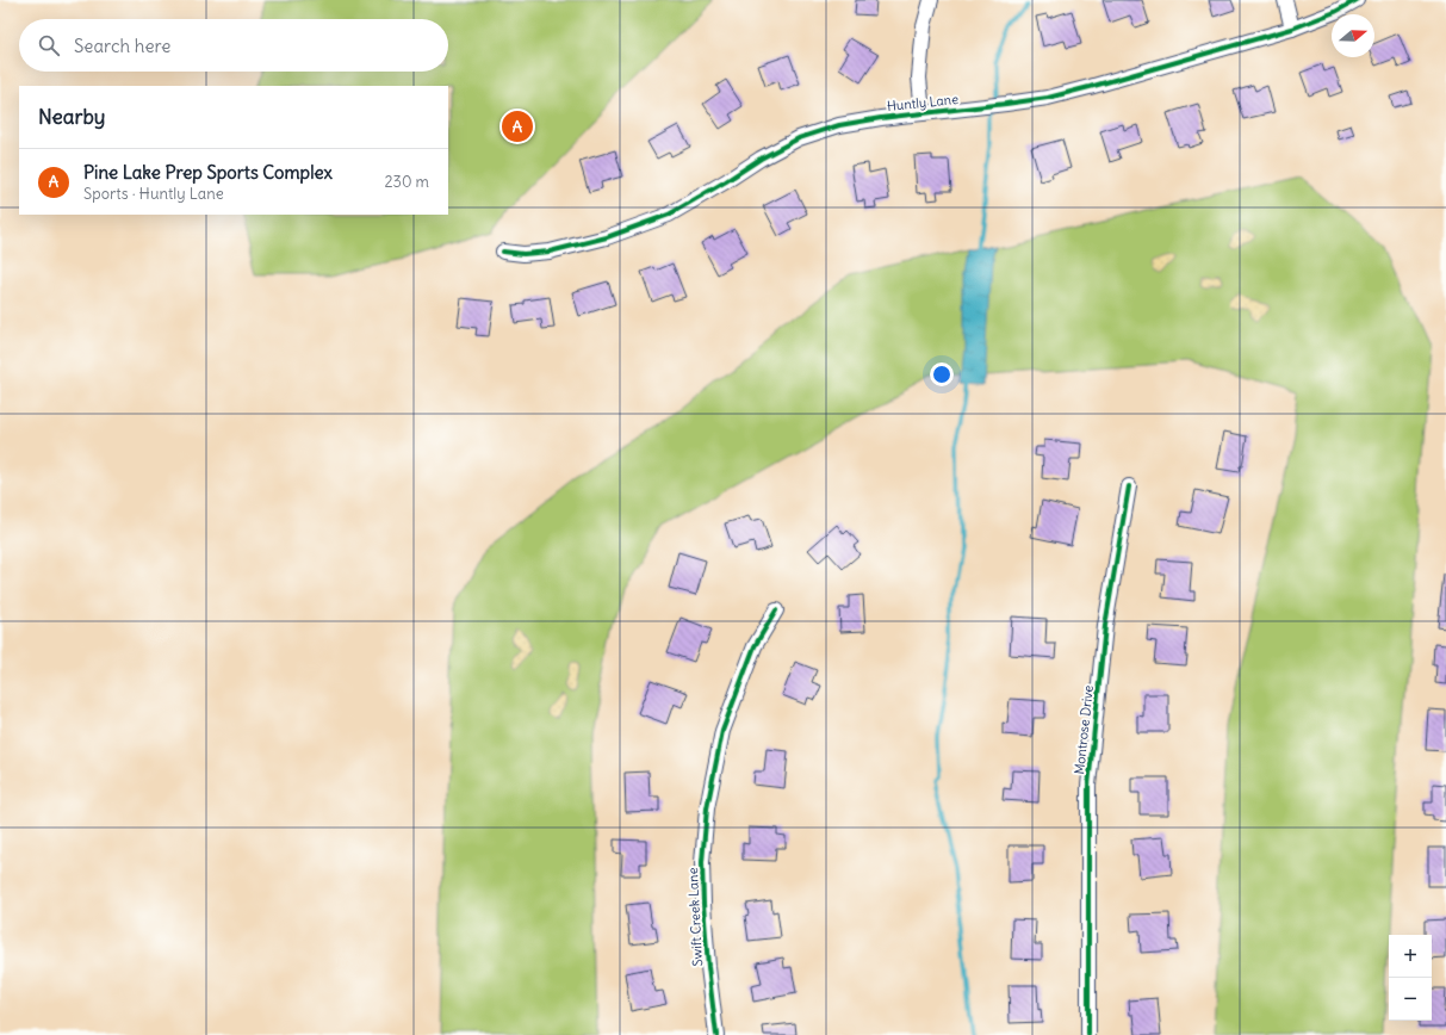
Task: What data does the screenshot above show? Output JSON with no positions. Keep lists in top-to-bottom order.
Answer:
{
  "streets": {
    "street": ["Huntly Lane", "Montrose Drive", "Swift Creek Lane"]
  },
  "north": "right",
  "page": {
    "search": "Search here",
    "heading": "Nearby",
    "pins": "A",
    "list": [
      {
        "mark": "A",
        "name": "Pine Lake Prep Sports Complex",
        "note": "Sports · Huntly Lane",
        "value": "230 m"
      }
    ],
    "map_buttons": ["+", "−"]
  }
}
